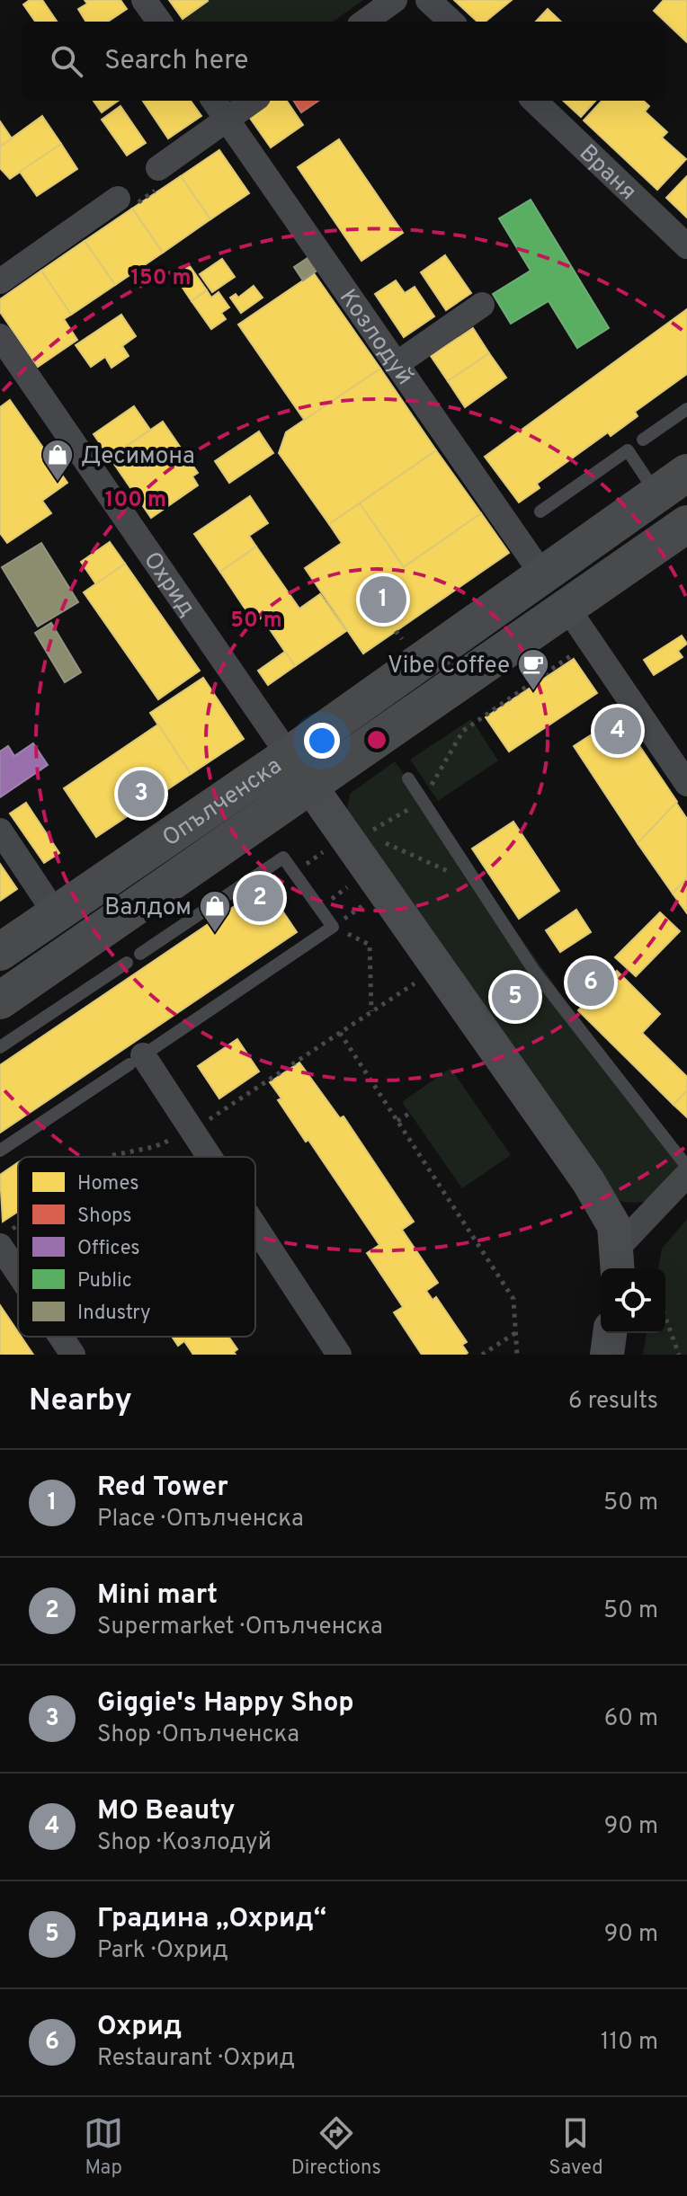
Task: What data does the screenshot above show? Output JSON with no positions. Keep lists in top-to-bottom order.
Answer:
{
  "streets": {
    "main road": ["Опълченска"],
    "street": ["Враня", "Козлодуй", "Охрид"]
  },
  "crossings": [
    ["Козлодуй", "Опълченска"],
    ["Охрид", "Опълченска"]
  ],
  "places": {
    "shop": ["Десимона", "Валдом"],
    "cafe": ["Vibe Coffee"]
  },
  "legend": [
    "Homes",
    "Shops",
    "Offices",
    "Public",
    "Industry"
  ],
  "page": {
    "search": "Search here",
    "pins": [
      "1",
      "4",
      "3",
      "2",
      "6",
      "5"
    ],
    "heading": ["Nearby", "6 results"],
    "list": [
      {
        "mark": "1",
        "name": "Red Tower",
        "note": "Place · Опълченска",
        "value": "50 m"
      },
      {
        "mark": "2",
        "name": "Mini mart",
        "note": "Supermarket · Опълченска",
        "value": "50 m"
      },
      {
        "mark": "3",
        "name": "Giggie's Happy Shop",
        "note": "Shop · Опълченска",
        "value": "60 m"
      },
      {
        "mark": "4",
        "name": "MO Beauty",
        "note": "Shop · Козлодуй",
        "value": "90 m"
      },
      {
        "mark": "5",
        "name": "Градина „Охрид“",
        "note": "Park · Охрид",
        "value": "90 m"
      },
      {
        "mark": "6",
        "name": "Охрид",
        "note": "Restaurant · Охрид",
        "value": "110 m"
      }
    ],
    "nav": ["Map", "Directions", "Saved"]
  },
  "rings": ["150 m", "100 m", "50 m"]
}
